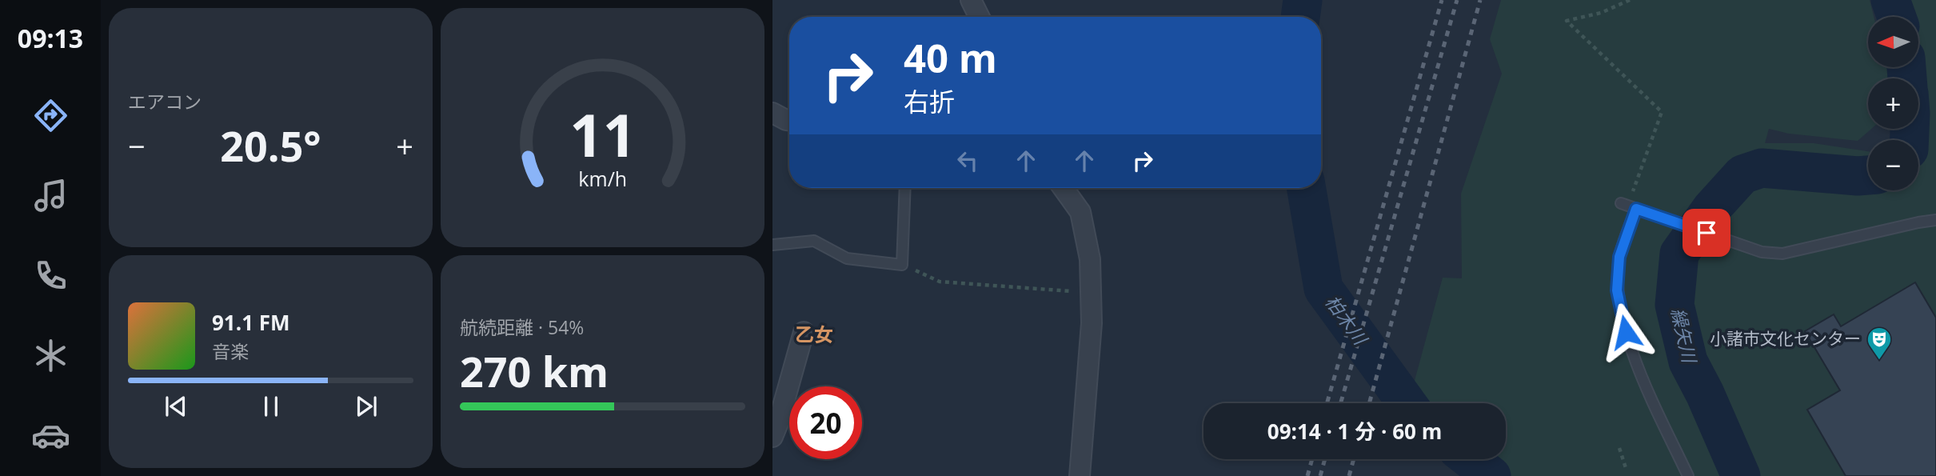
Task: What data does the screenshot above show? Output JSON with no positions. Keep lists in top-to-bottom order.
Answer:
{
  "districts": ["乙女"],
  "water": ["柏木川", "繰矢川"],
  "places": {
    "theatre": ["小諸市文化センター"]
  },
  "north": "left",
  "page": {
    "tabs": "09:13",
    "tile": [
      "エアコン",
      ["航続距離 · 54%", "270 km"]
    ],
    "map_buttons": ["+", "−"],
    "turn": ["40 m", "右折"],
    "heat": ["−", "20.5°", "+"],
    "song": ["91.1 FM", "音楽"],
    "limit": "20",
    "trip": "09:14 · 1 分 · 60 m",
    "gauge": ["11", "km/h"]
  }
}
